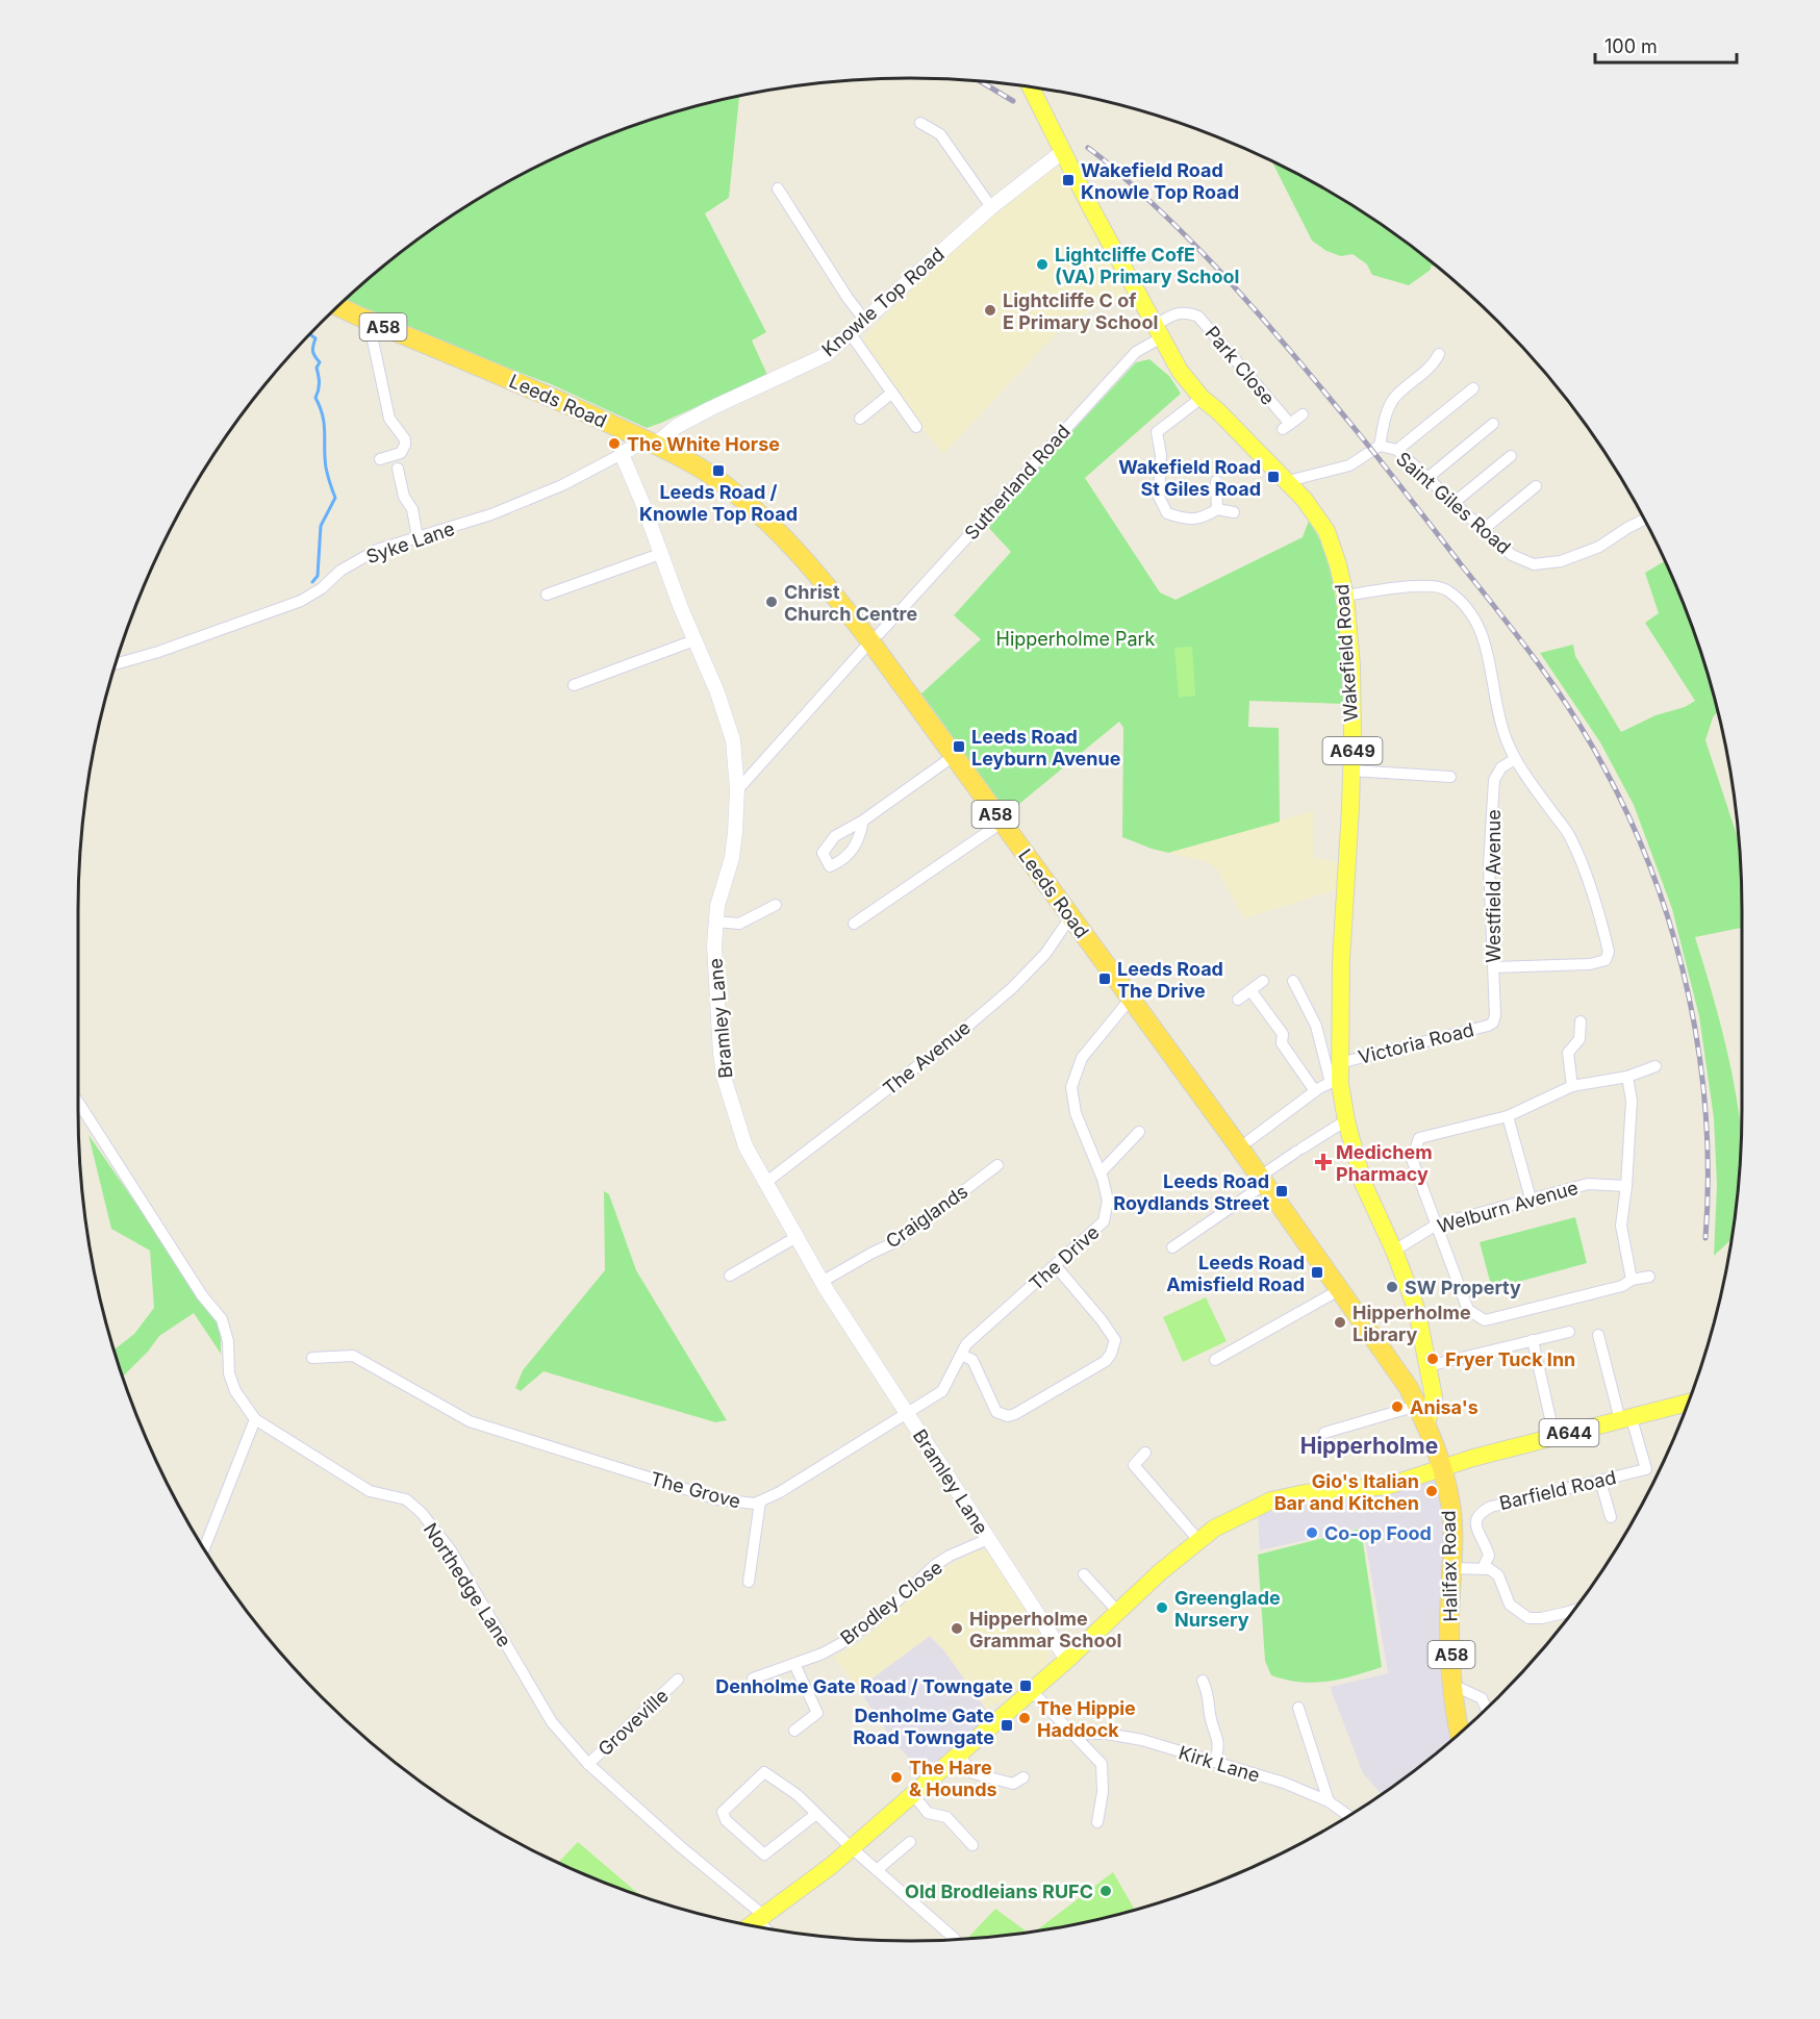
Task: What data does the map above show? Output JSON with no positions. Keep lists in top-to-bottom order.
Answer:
{
  "streets": {
    "highway": ["A58", "Leeds Road", "Halifax Road"],
    "main road": ["Wakefield Road", "A649", "A644"],
    "street": [
      "Knowle Top Road",
      "Park Close",
      "Sutherland Road",
      "Saint Giles Road",
      "Syke Lane",
      "Westfield Avenue",
      "Bramley Lane",
      "Victoria Road",
      "The Avenue",
      "Welburn Avenue",
      "Craiglands",
      "The Drive",
      "The Grove",
      "Barfield Road",
      "Northedge Lane",
      "Brodley Close",
      "Groveville",
      "Kirk Lane"
    ]
  },
  "crossings": [
    ["Knowle Top Road", "Leeds Road"],
    ["Knowle Top Road", "Syke Lane"],
    ["Knowle Top Road", "Wakefield Road"],
    ["A58", "Leeds Road"],
    ["Park Close", "Sutherland Road"],
    ["Park Close", "Wakefield Road"],
    ["Leeds Road", "Sutherland Road"],
    ["Leeds Road", "Syke Lane"],
    ["Leeds Road", "Wakefield Road"],
    ["Leeds Road", "The Avenue"],
    ["Leeds Road", "The Drive"],
    ["Leeds Road", "A644"],
    ["Leeds Road", "Halifax Road"],
    ["Sutherland Road", "Wakefield Road"],
    ["Sutherland Road", "Bramley Lane"],
    ["Saint Giles Road", "Wakefield Road"],
    ["Syke Lane", "Bramley Lane"],
    ["Wakefield Road", "Victoria Road"],
    ["Wakefield Road", "Welburn Avenue"],
    ["Westfield Avenue", "Victoria Road"],
    ["Bramley Lane", "The Avenue"],
    ["Bramley Lane", "Craiglands"],
    ["Bramley Lane", "The Drive"],
    ["Bramley Lane", "A644"],
    ["Bramley Lane", "The Grove"],
    ["Bramley Lane", "Brodley Close"],
    ["The Drive", "The Grove"],
    ["A644", "Barfield Road"],
    ["A644", "Halifax Road"],
    ["A644", "Northedge Lane"],
    ["Northedge Lane", "Groveville"]
  ],
  "districts": ["Hipperholme"],
  "parks": ["Hipperholme Park"],
  "places": {
    "transit": [
      "Wakefield Road Knowle Top Road",
      "Leeds Road / Knowle Top Road",
      "Wakefield Road St Giles Road",
      "Leeds Road Leyburn Avenue",
      "Leeds Road The Drive",
      "Leeds Road Roydlands Street",
      "Leeds Road Amisfield Road",
      "Denholme Gate Road / Towngate",
      "Denholme Gate Road Towngate"
    ],
    "other": [
      "Lightcliffe CofE (VA) Primary School",
      "Lightcliffe C of E Primary School",
      "The White Horse",
      "Christ Church Centre",
      "SW Property",
      "Hipperholme Library",
      "Fryer Tuck Inn",
      "Anisa's",
      "Gio's Italian Bar and Kitchen",
      "Co-op Food",
      "Greenglade Nursery",
      "Hipperholme Grammar School",
      "The Hippie Haddock",
      "The Hare & Hounds",
      "Old Brodleians RUFC"
    ],
    "health": ["Medichem Pharmacy"]
  },
  "scale_bar": "100 m"
}
